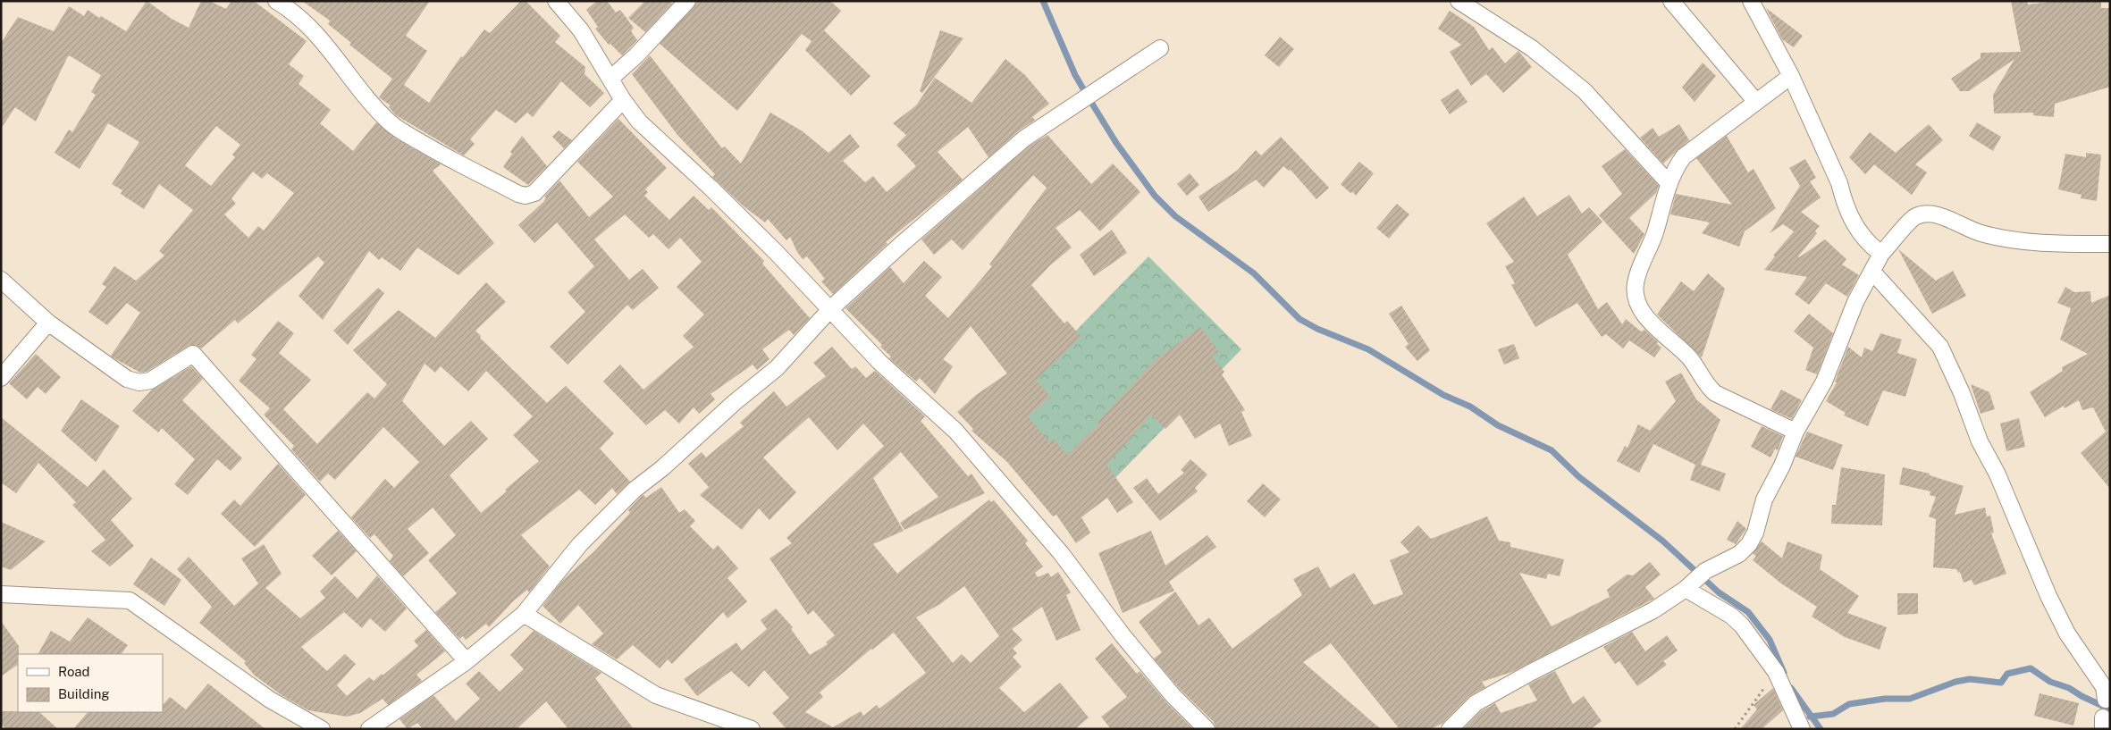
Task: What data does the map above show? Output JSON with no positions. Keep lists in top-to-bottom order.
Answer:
{
  "legend": ["Road", "Building"]
}
